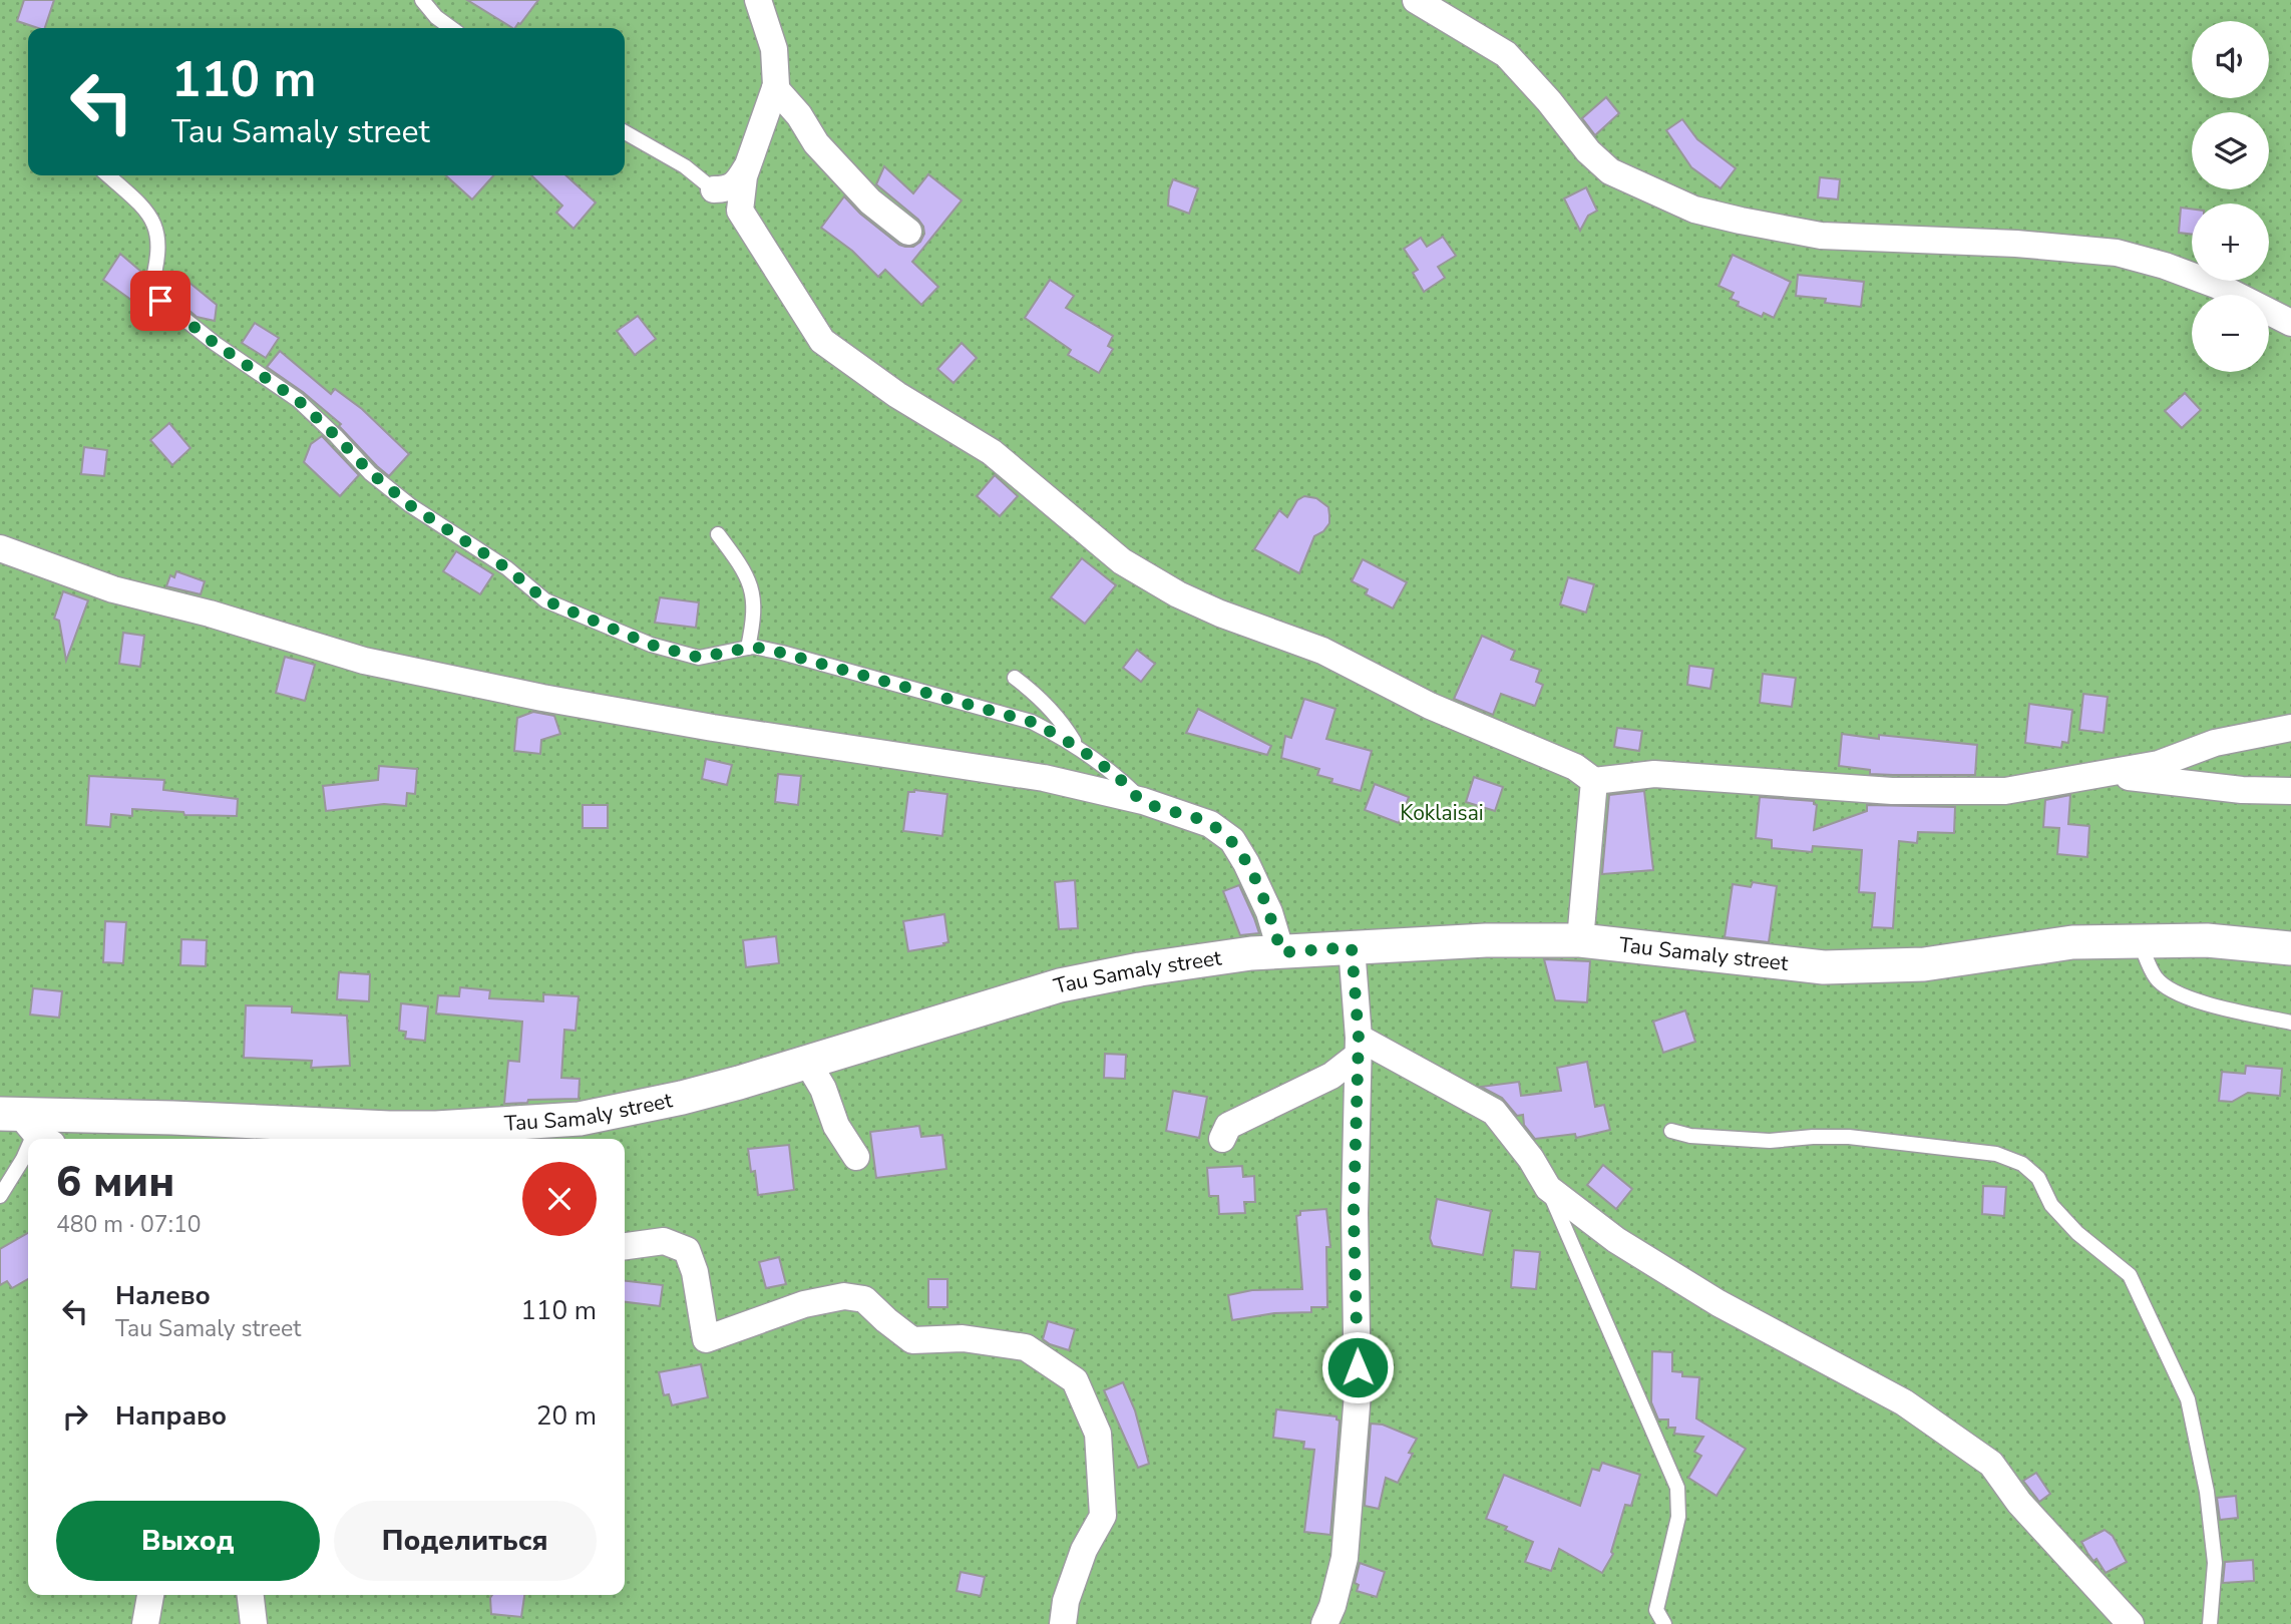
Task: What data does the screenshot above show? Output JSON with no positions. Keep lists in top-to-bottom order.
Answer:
{
  "streets": {
    "street": ["Tau Samaly street"]
  },
  "parks": ["Koklaisai"],
  "page": {
    "map_buttons": ["+", "−"],
    "turn": ["110 m", "Tau Samaly street"],
    "heading": ["6 мин", "480 m · 07:10"],
    "list": [
      {
        "name": "Налево",
        "note": "Tau Samaly street",
        "value": "110 m"
      },
      {
        "name": "Направо",
        "value": "20 m"
      }
    ],
    "buttons": ["Выход", "Поделиться"]
  }
}
